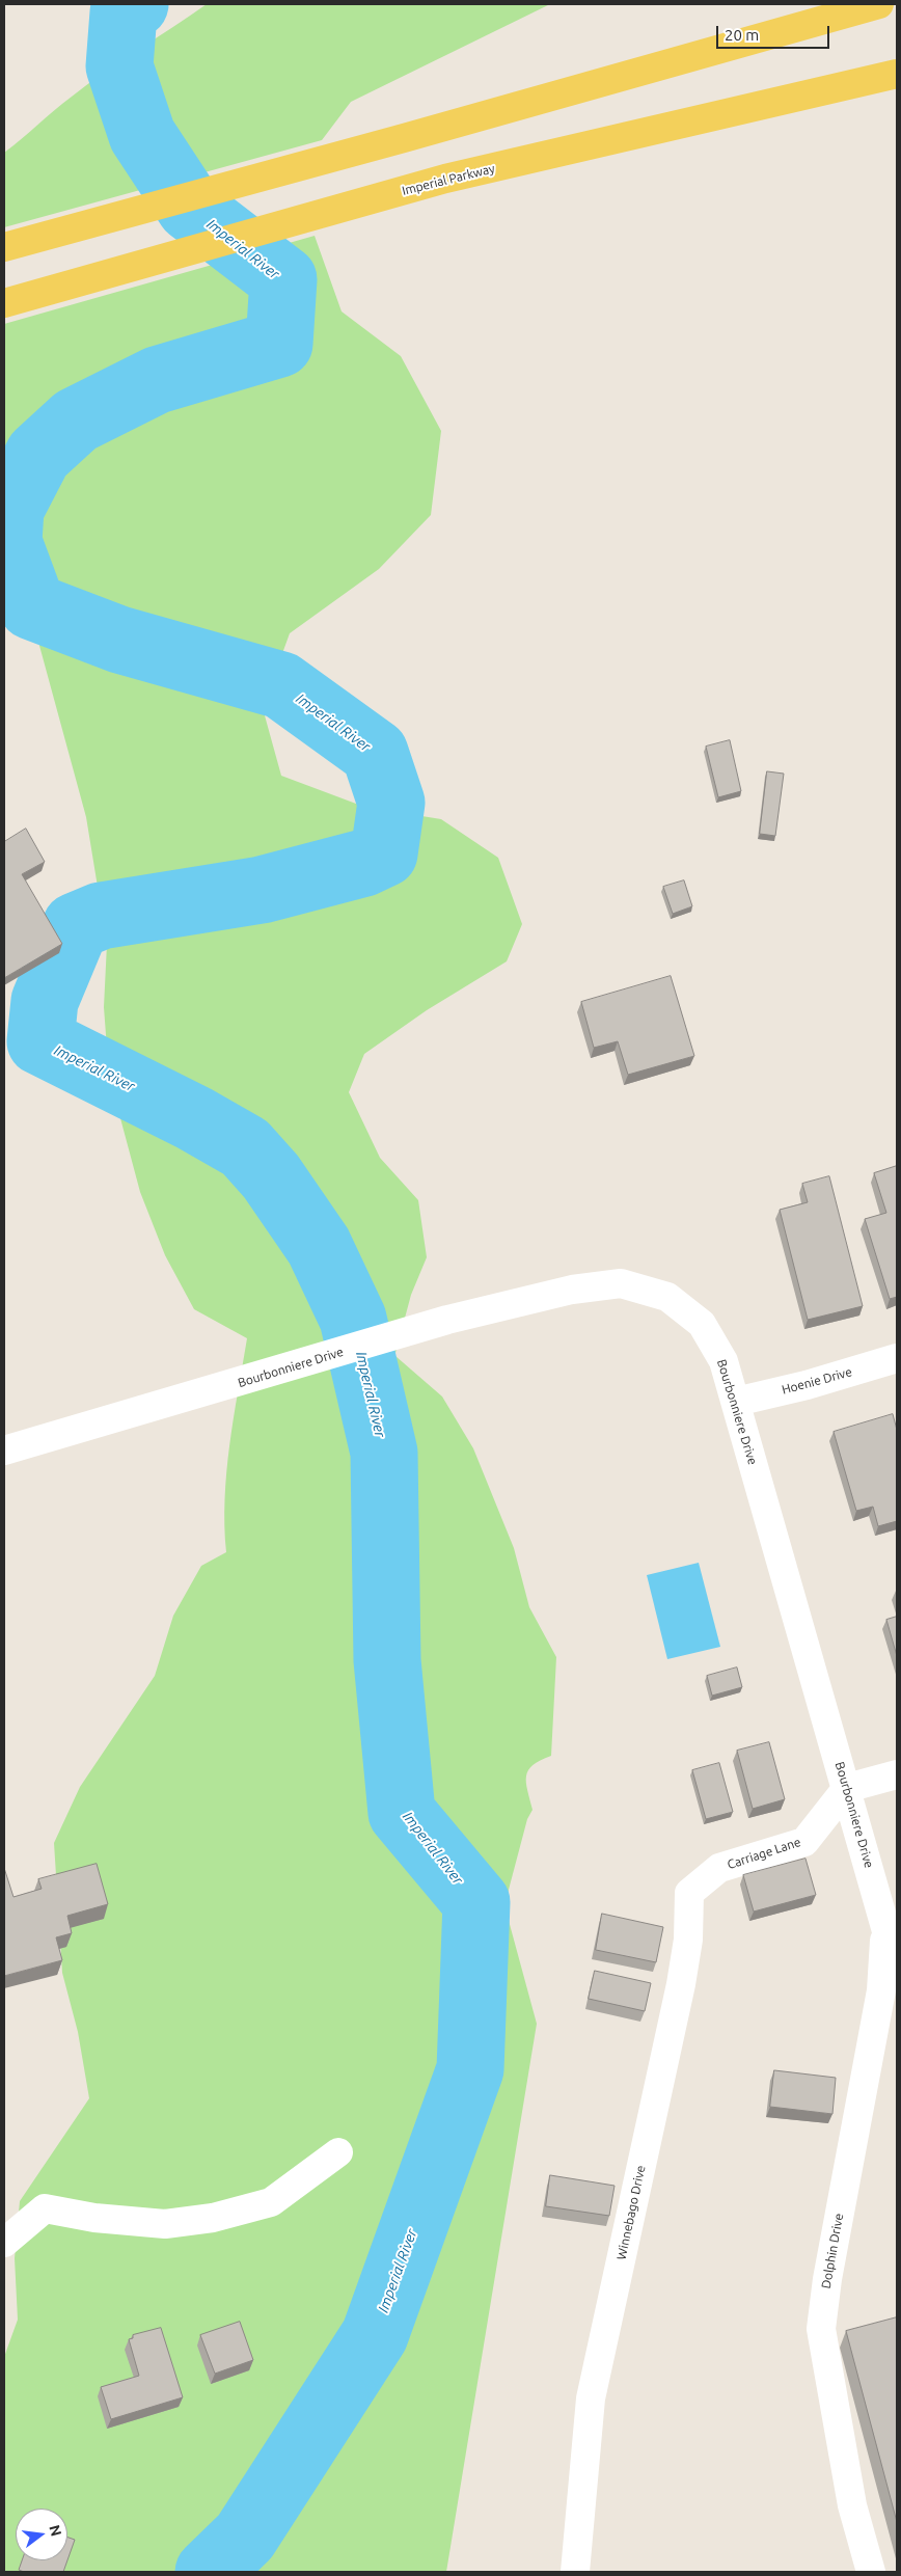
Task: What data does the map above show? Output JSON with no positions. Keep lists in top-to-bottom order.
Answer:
{
  "streets": {
    "main road": ["Imperial Parkway"],
    "street": [
      "Bourbonniere Drive",
      "Hoenie Drive",
      "Carriage Lane",
      "Winnebago Drive",
      "Dolphin Drive"
    ]
  },
  "crossings": [
    ["Bourbonniere Drive", "Hoenie Drive"],
    ["Bourbonniere Drive", "Carriage Lane"],
    ["Bourbonniere Drive", "Dolphin Drive"],
    ["Carriage Lane", "Winnebago Drive"]
  ],
  "water": ["Imperial River"],
  "scale_bar": "20 m",
  "north": "right"
}
